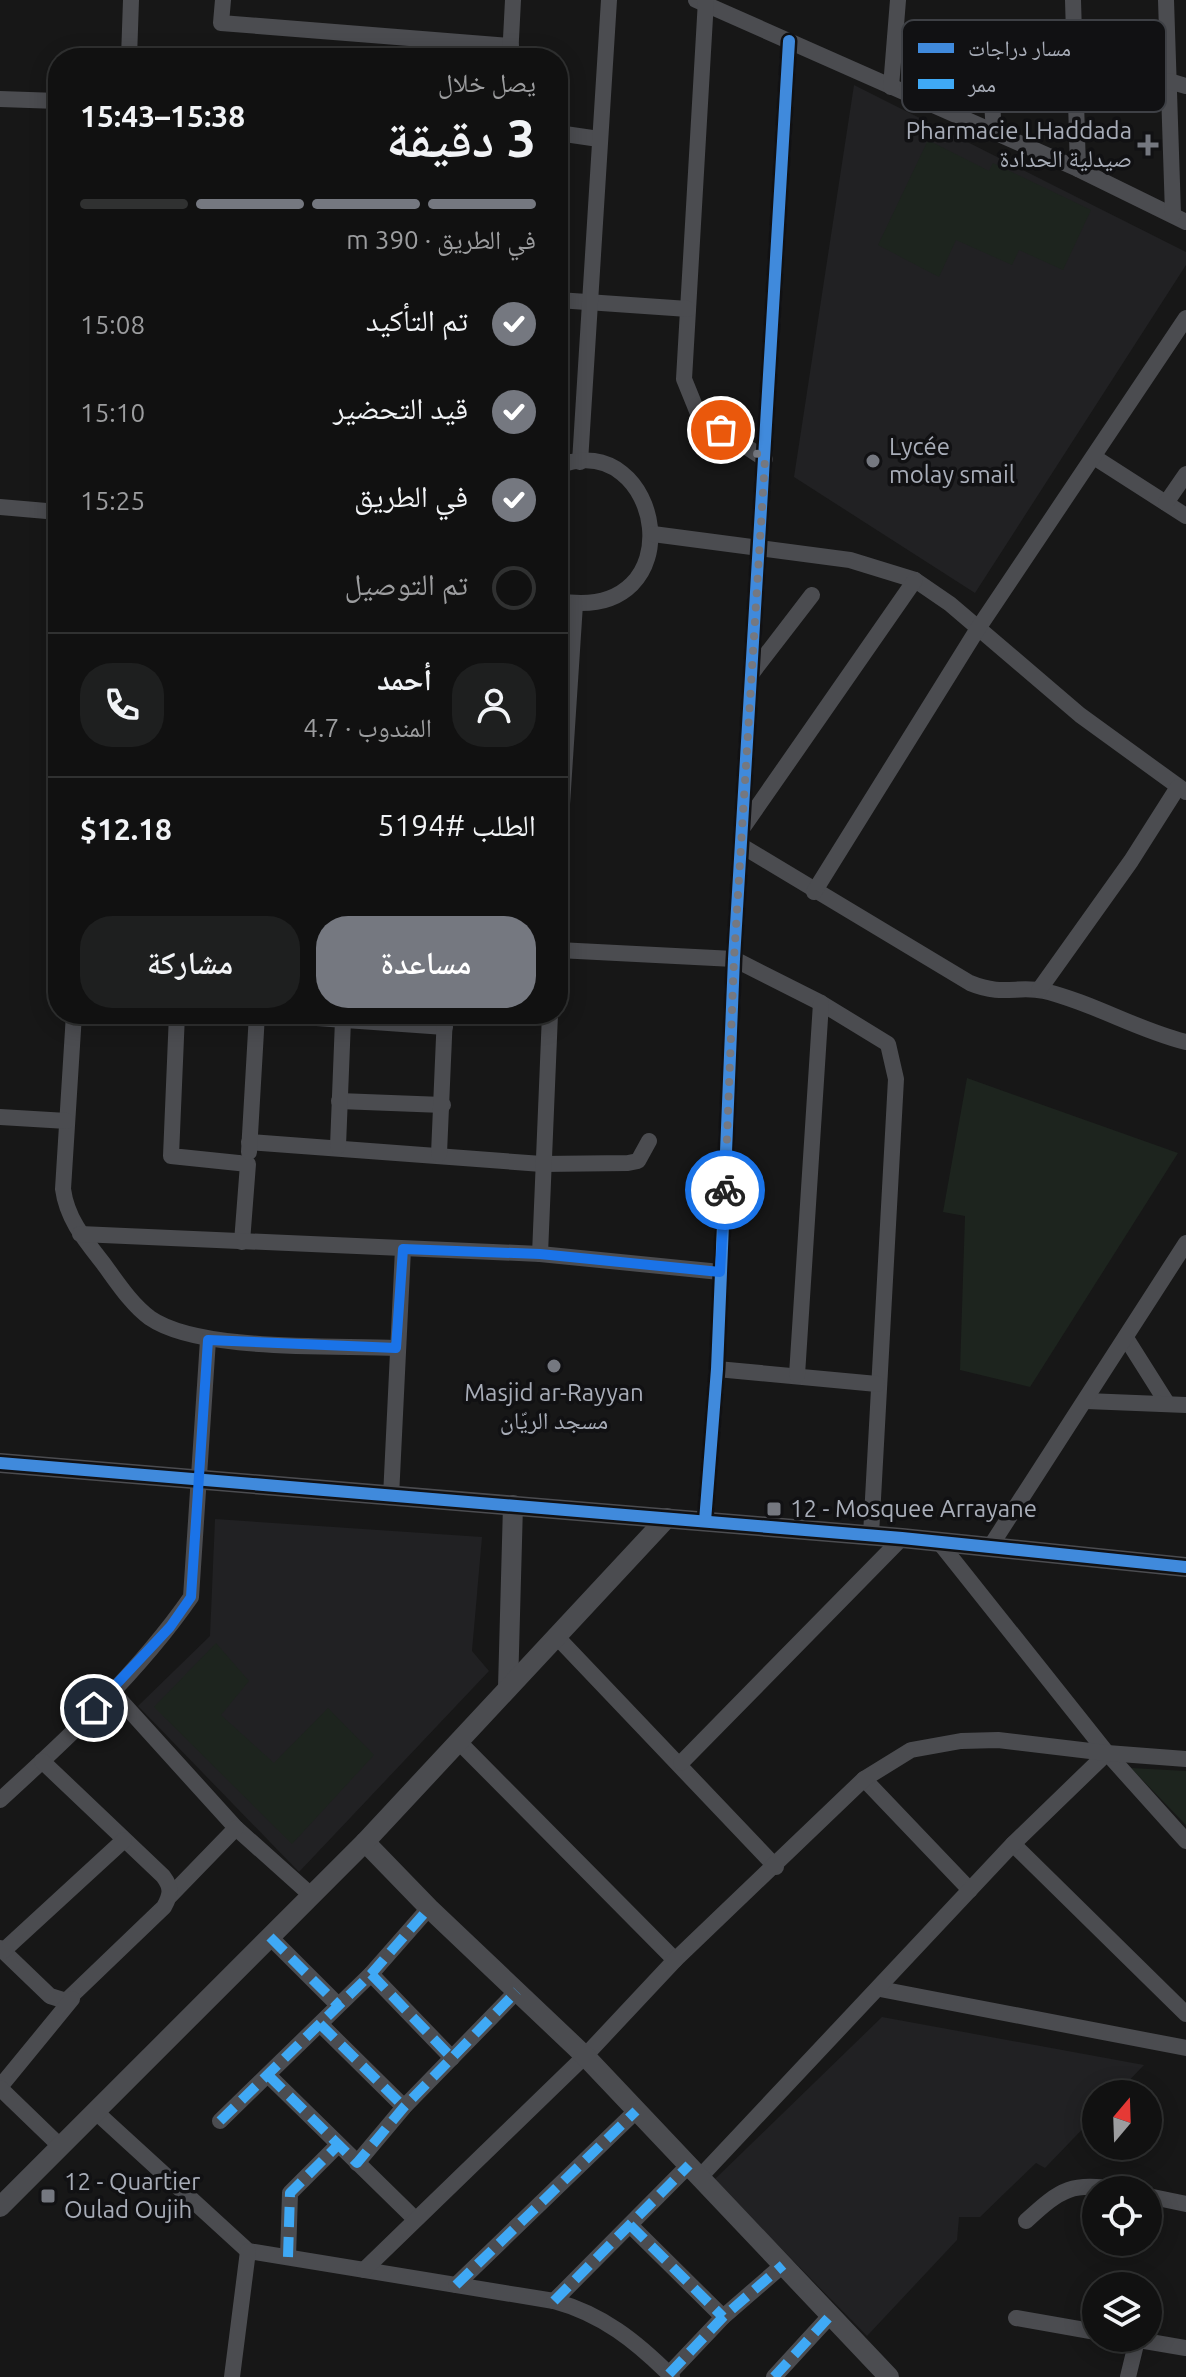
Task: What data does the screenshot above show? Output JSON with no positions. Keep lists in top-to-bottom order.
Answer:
{
  "places": {
    "health": ["Pharmacie LHaddada صيدلية الحدادة"],
    "other": ["Lycée molay smail", "Masjid ar-Rayyan مسجد الريّان"],
    "transit": ["12 - Mosquee Arrayane", "12 - Quartier Oulad Oujih"]
  },
  "legend": ["مسار دراجات", "ممر"],
  "north": "top",
  "page": {
    "heading": ["3 دقيقة", "يصل خلال", "15:38–15:43"],
    "panel": [
      "أحمد",
      "المندوب · 4.7",
      "الطلب #5194",
      "$12.18"
    ],
    "bar": "في الطريق · 390 m",
    "list": [
      ["تم التأكيد", "15:08"],
      ["قيد التحضير", "15:10"],
      ["في الطريق", "15:25"],
      "تم التوصيل"
    ],
    "buttons": ["مساعدة", "مشاركة"]
  }
}
